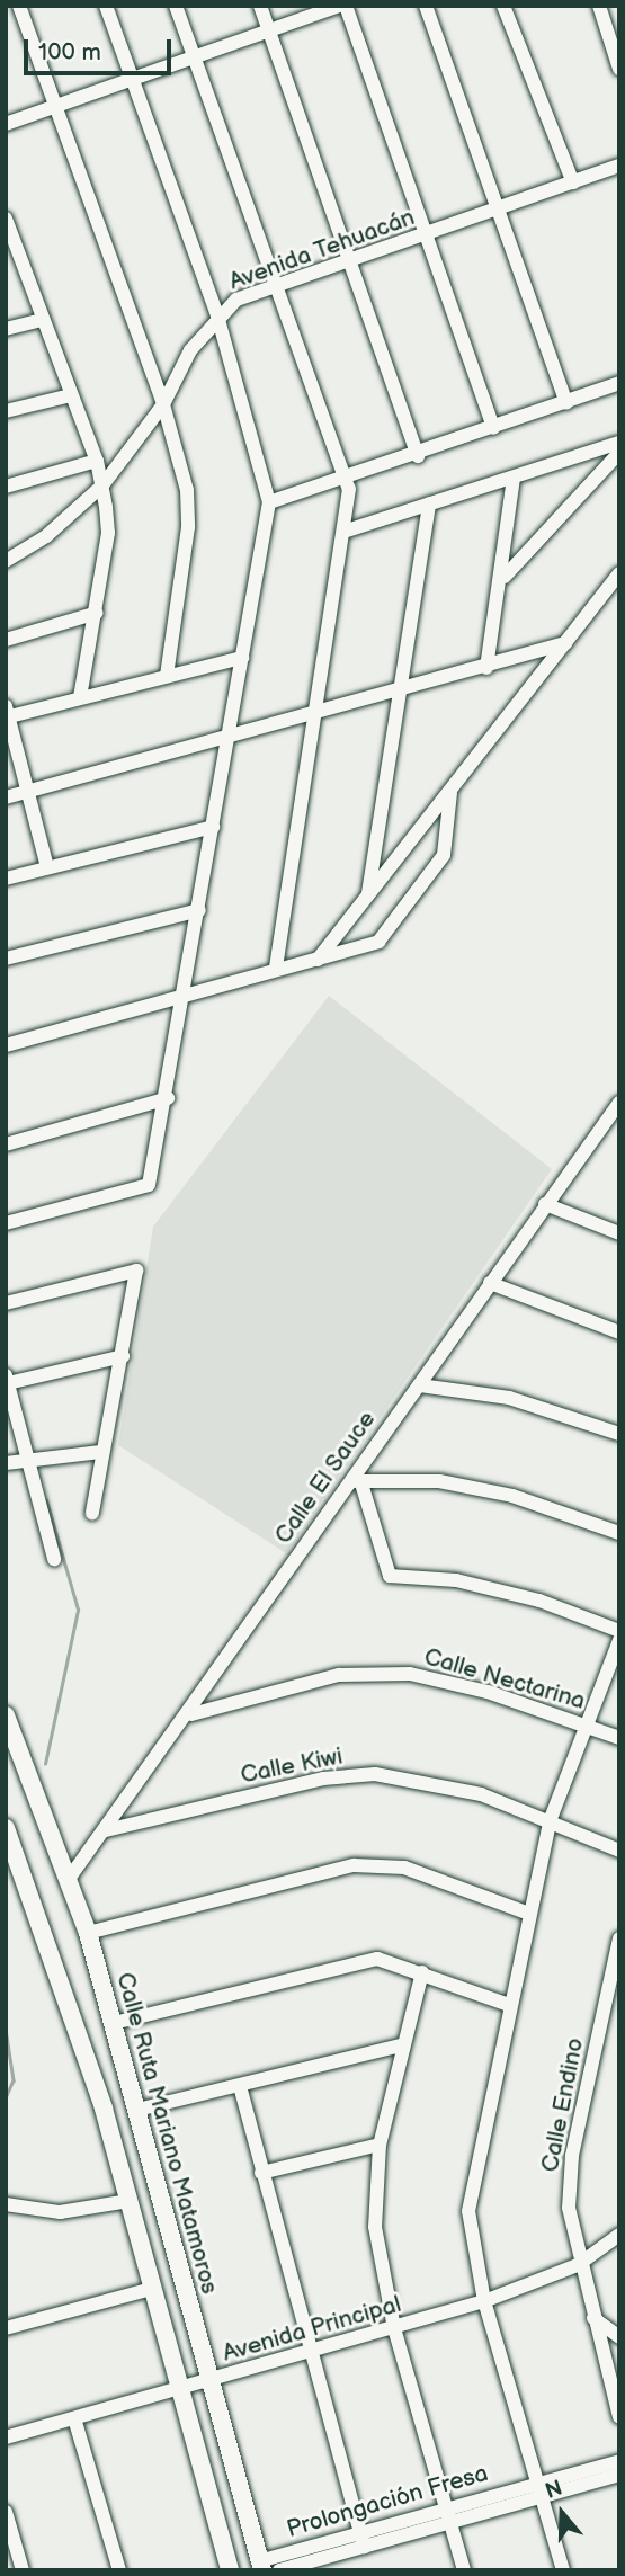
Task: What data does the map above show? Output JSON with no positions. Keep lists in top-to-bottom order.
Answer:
{
  "streets": {
    "main road": ["Calle Ruta Mariano Matamoros"],
    "street": [
      "Avenida Tehuacán",
      "Calle El Sauce",
      "Calle Nectarina",
      "Calle Kiwi",
      "Calle Endino",
      "Avenida Principal",
      "Prolongación Fresa"
    ]
  },
  "crossings": [
    ["Calle El Sauce", "Calle Nectarina"],
    ["Calle El Sauce", "Calle Kiwi"],
    ["Calle El Sauce", "Calle Ruta Mariano Matamoros"],
    ["Calle Endino", "Avenida Principal"],
    ["Calle Ruta Mariano Matamoros", "Avenida Principal"],
    ["Calle Ruta Mariano Matamoros", "Prolongación Fresa"]
  ],
  "scale_bar": "100 m",
  "north": "top"
}
